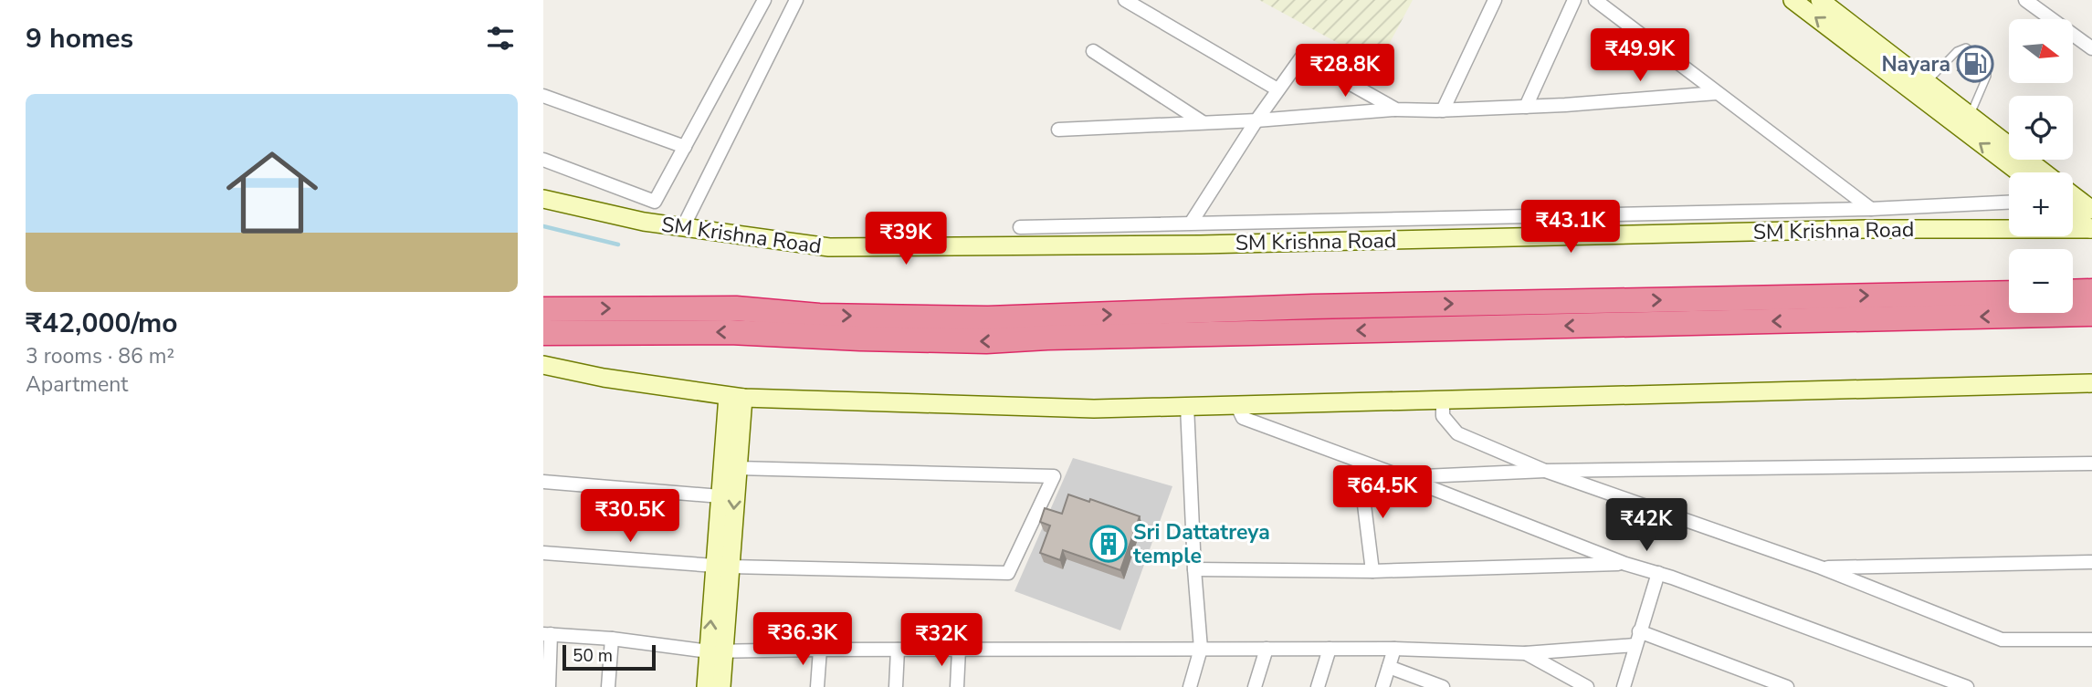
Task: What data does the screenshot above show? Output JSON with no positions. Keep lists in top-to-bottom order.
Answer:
{
  "streets": {
    "street": ["SM Krishna Road"]
  },
  "places": {
    "fuel station": ["Nayara"],
    "building": ["Sri Dattatreya temple"]
  },
  "scale_bar": "50 m",
  "north": "right",
  "page": {
    "heading": "9 homes",
    "map_buttons": ["+", "−"],
    "price": [
      "₹49.9K",
      "₹28.8K",
      "₹43.1K",
      "₹39K",
      "₹64.5K",
      "₹30.5K",
      "₹42K",
      "₹36.3K",
      "₹32K"
    ],
    "list": [
      {
        "name": "₹42,000/mo",
        "note": "3 rooms · 86 m² · Apartment"
      }
    ],
    "scale": "50 m"
  }
}
